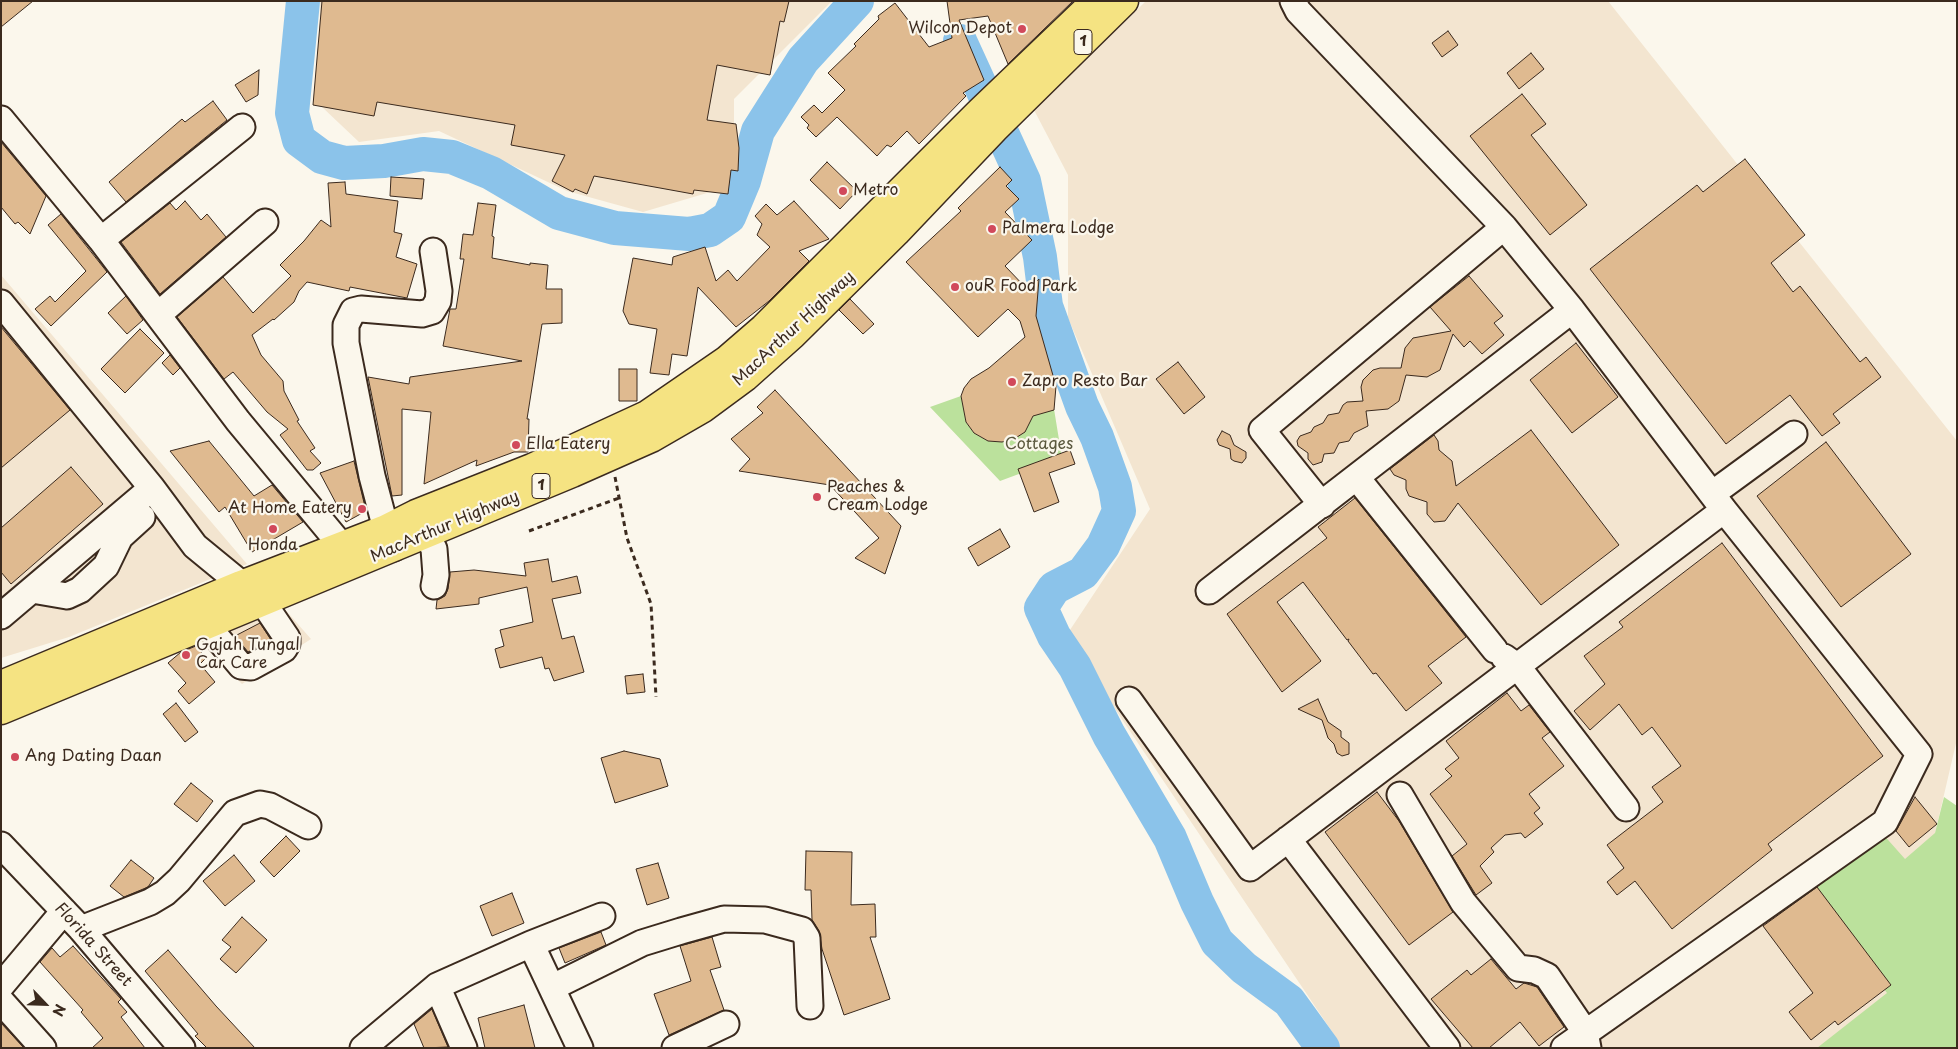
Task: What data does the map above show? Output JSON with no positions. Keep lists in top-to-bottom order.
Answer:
{
  "streets": {
    "highway": ["1", "MacArthur Highway"],
    "street": ["Florida Street"]
  },
  "parks": ["Cottages"],
  "places": [
    "Wilcon Depot",
    "Metro",
    "Palmera Lodge",
    "ouR Food Park",
    "Zapro Resto Bar",
    "Ella Eatery",
    "Peaches & Cream Lodge",
    "At Home Eatery",
    "Honda",
    "Gajah Tungal Car Care",
    "Ang Dating Daan"
  ],
  "north": "bottom right"
}
